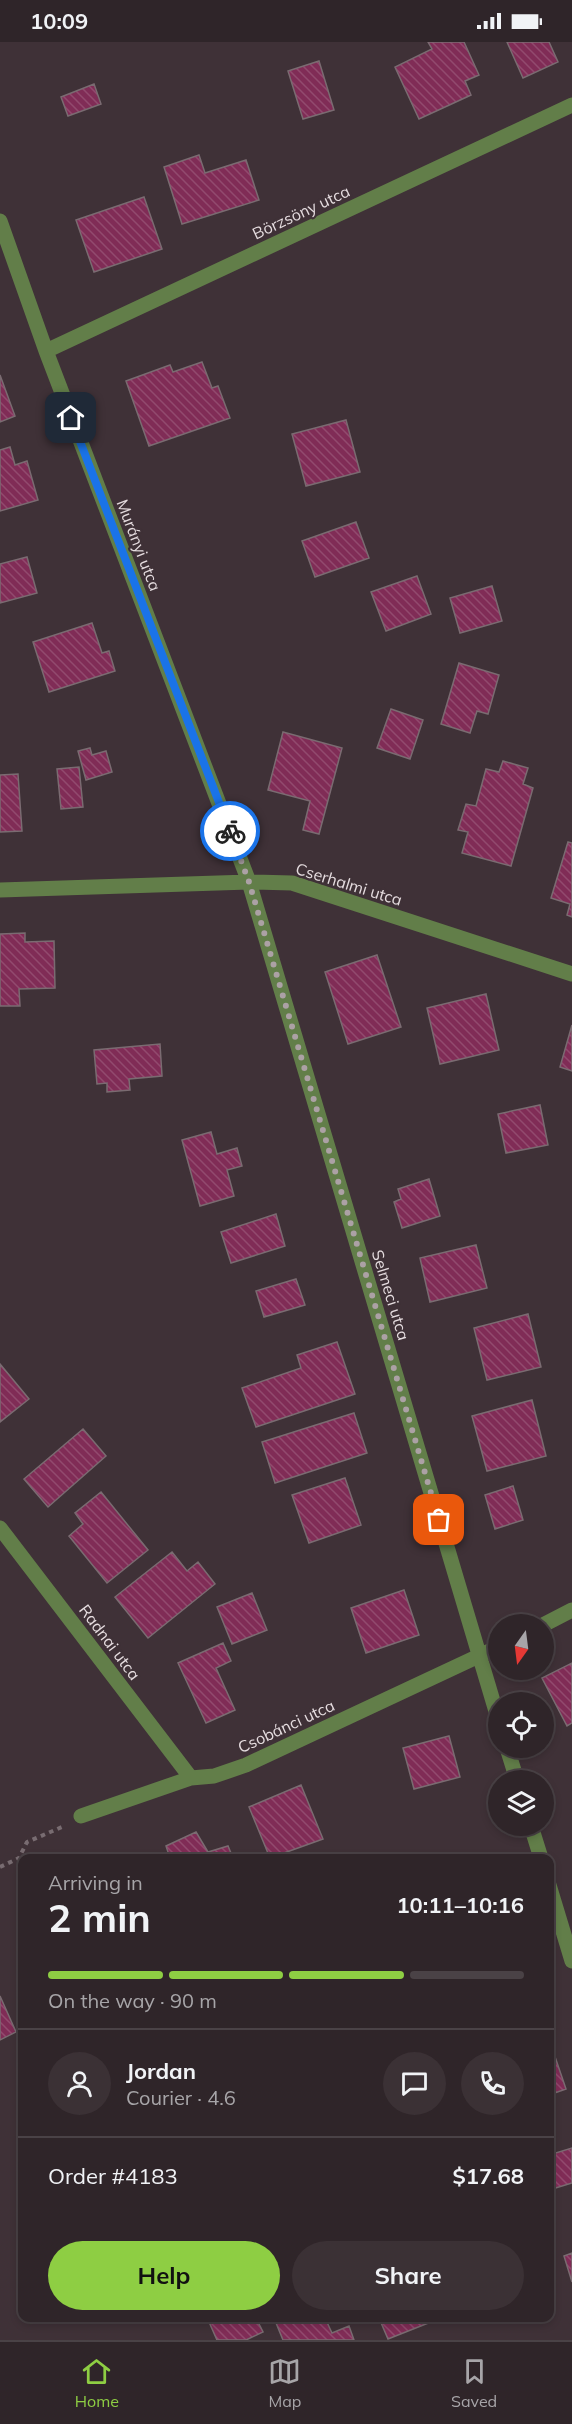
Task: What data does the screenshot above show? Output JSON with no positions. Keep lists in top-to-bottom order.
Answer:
{
  "streets": {
    "street": [
      "Börzsöny utca",
      "Murányi utca",
      "Cserhalmi utca",
      "Selmeci utca",
      "Radnai utca",
      "Csobánci utca"
    ]
  },
  "crossings": [
    ["Börzsöny utca", "Murányi utca"],
    ["Murányi utca", "Cserhalmi utca"],
    ["Murányi utca", "Selmeci utca"],
    ["Cserhalmi utca", "Selmeci utca"],
    ["Selmeci utca", "Csobánci utca"],
    ["Radnai utca", "Csobánci utca"]
  ],
  "north": "bottom",
  "page": {
    "status": "10:09",
    "heading": ["2 min", "Arriving in", "10:11–10:16"],
    "panel": [
      "Jordan",
      "Courier · 4.6",
      "Order #4183",
      "$17.68"
    ],
    "bar": "On the way · 90 m",
    "buttons": ["Help", "Share"],
    "tabs": ["Home", "Map", "Saved"]
  }
}
